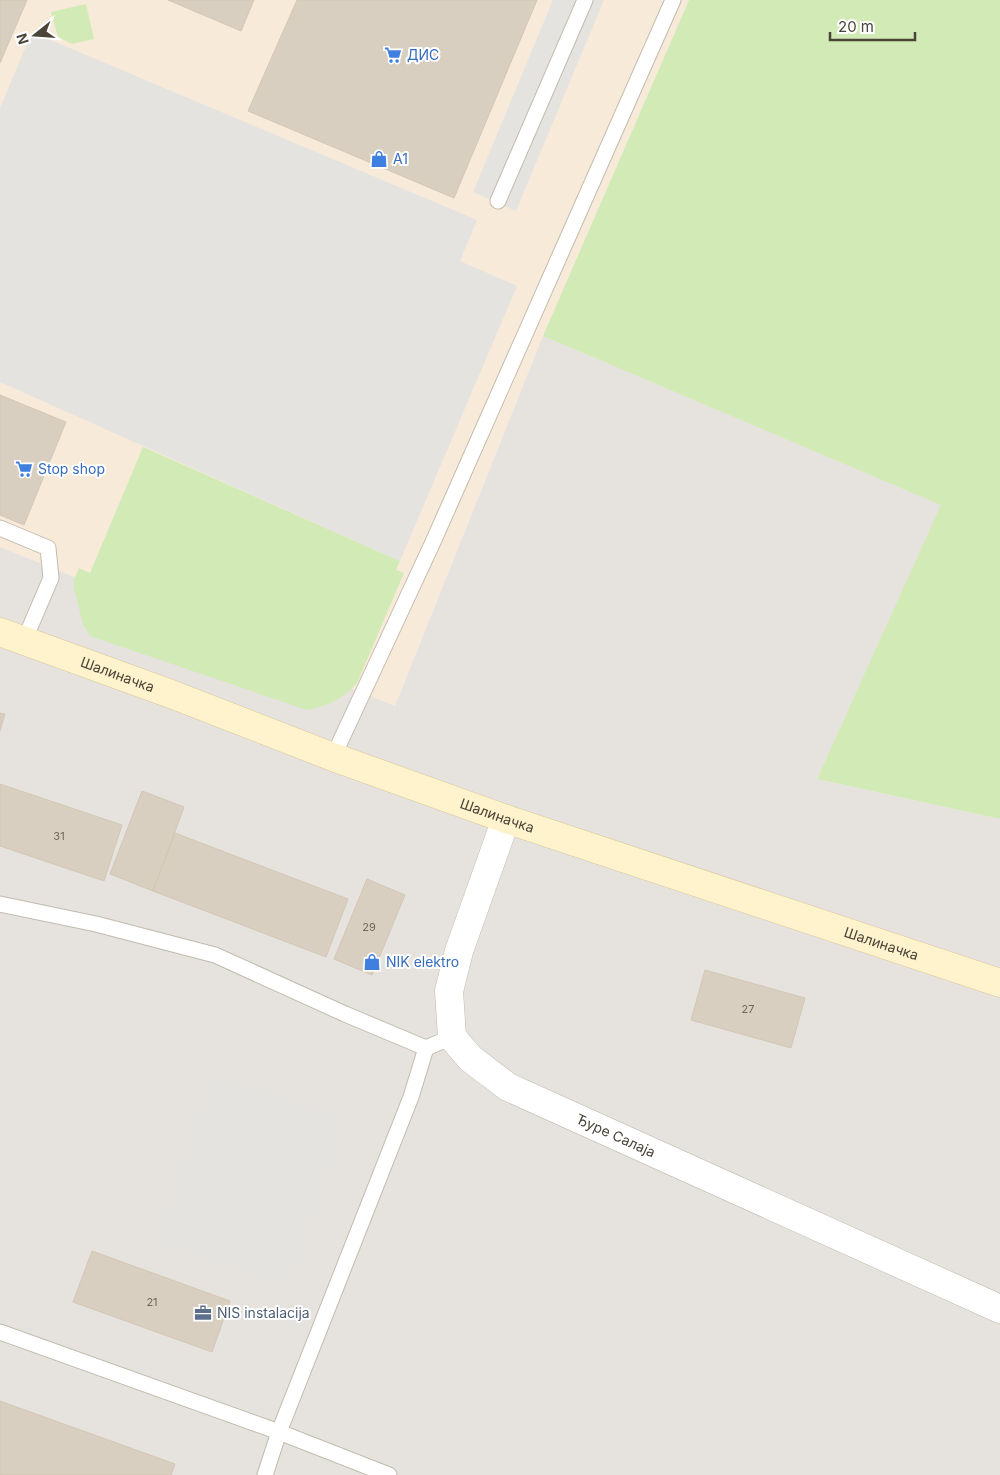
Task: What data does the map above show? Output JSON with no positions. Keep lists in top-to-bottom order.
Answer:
{
  "streets": {
    "main road": ["Шалиначка"],
    "street": ["Ђуре Салаја"]
  },
  "places": {
    "supermarket": ["ДИС", "Stop shop"],
    "shop": ["A1", "NIK elektro"],
    "office": ["NIS instalacija"]
  },
  "house_numbers": [
    "31",
    "29",
    "27",
    "21"
  ],
  "scale_bar": "20 m",
  "north": "left"
}
